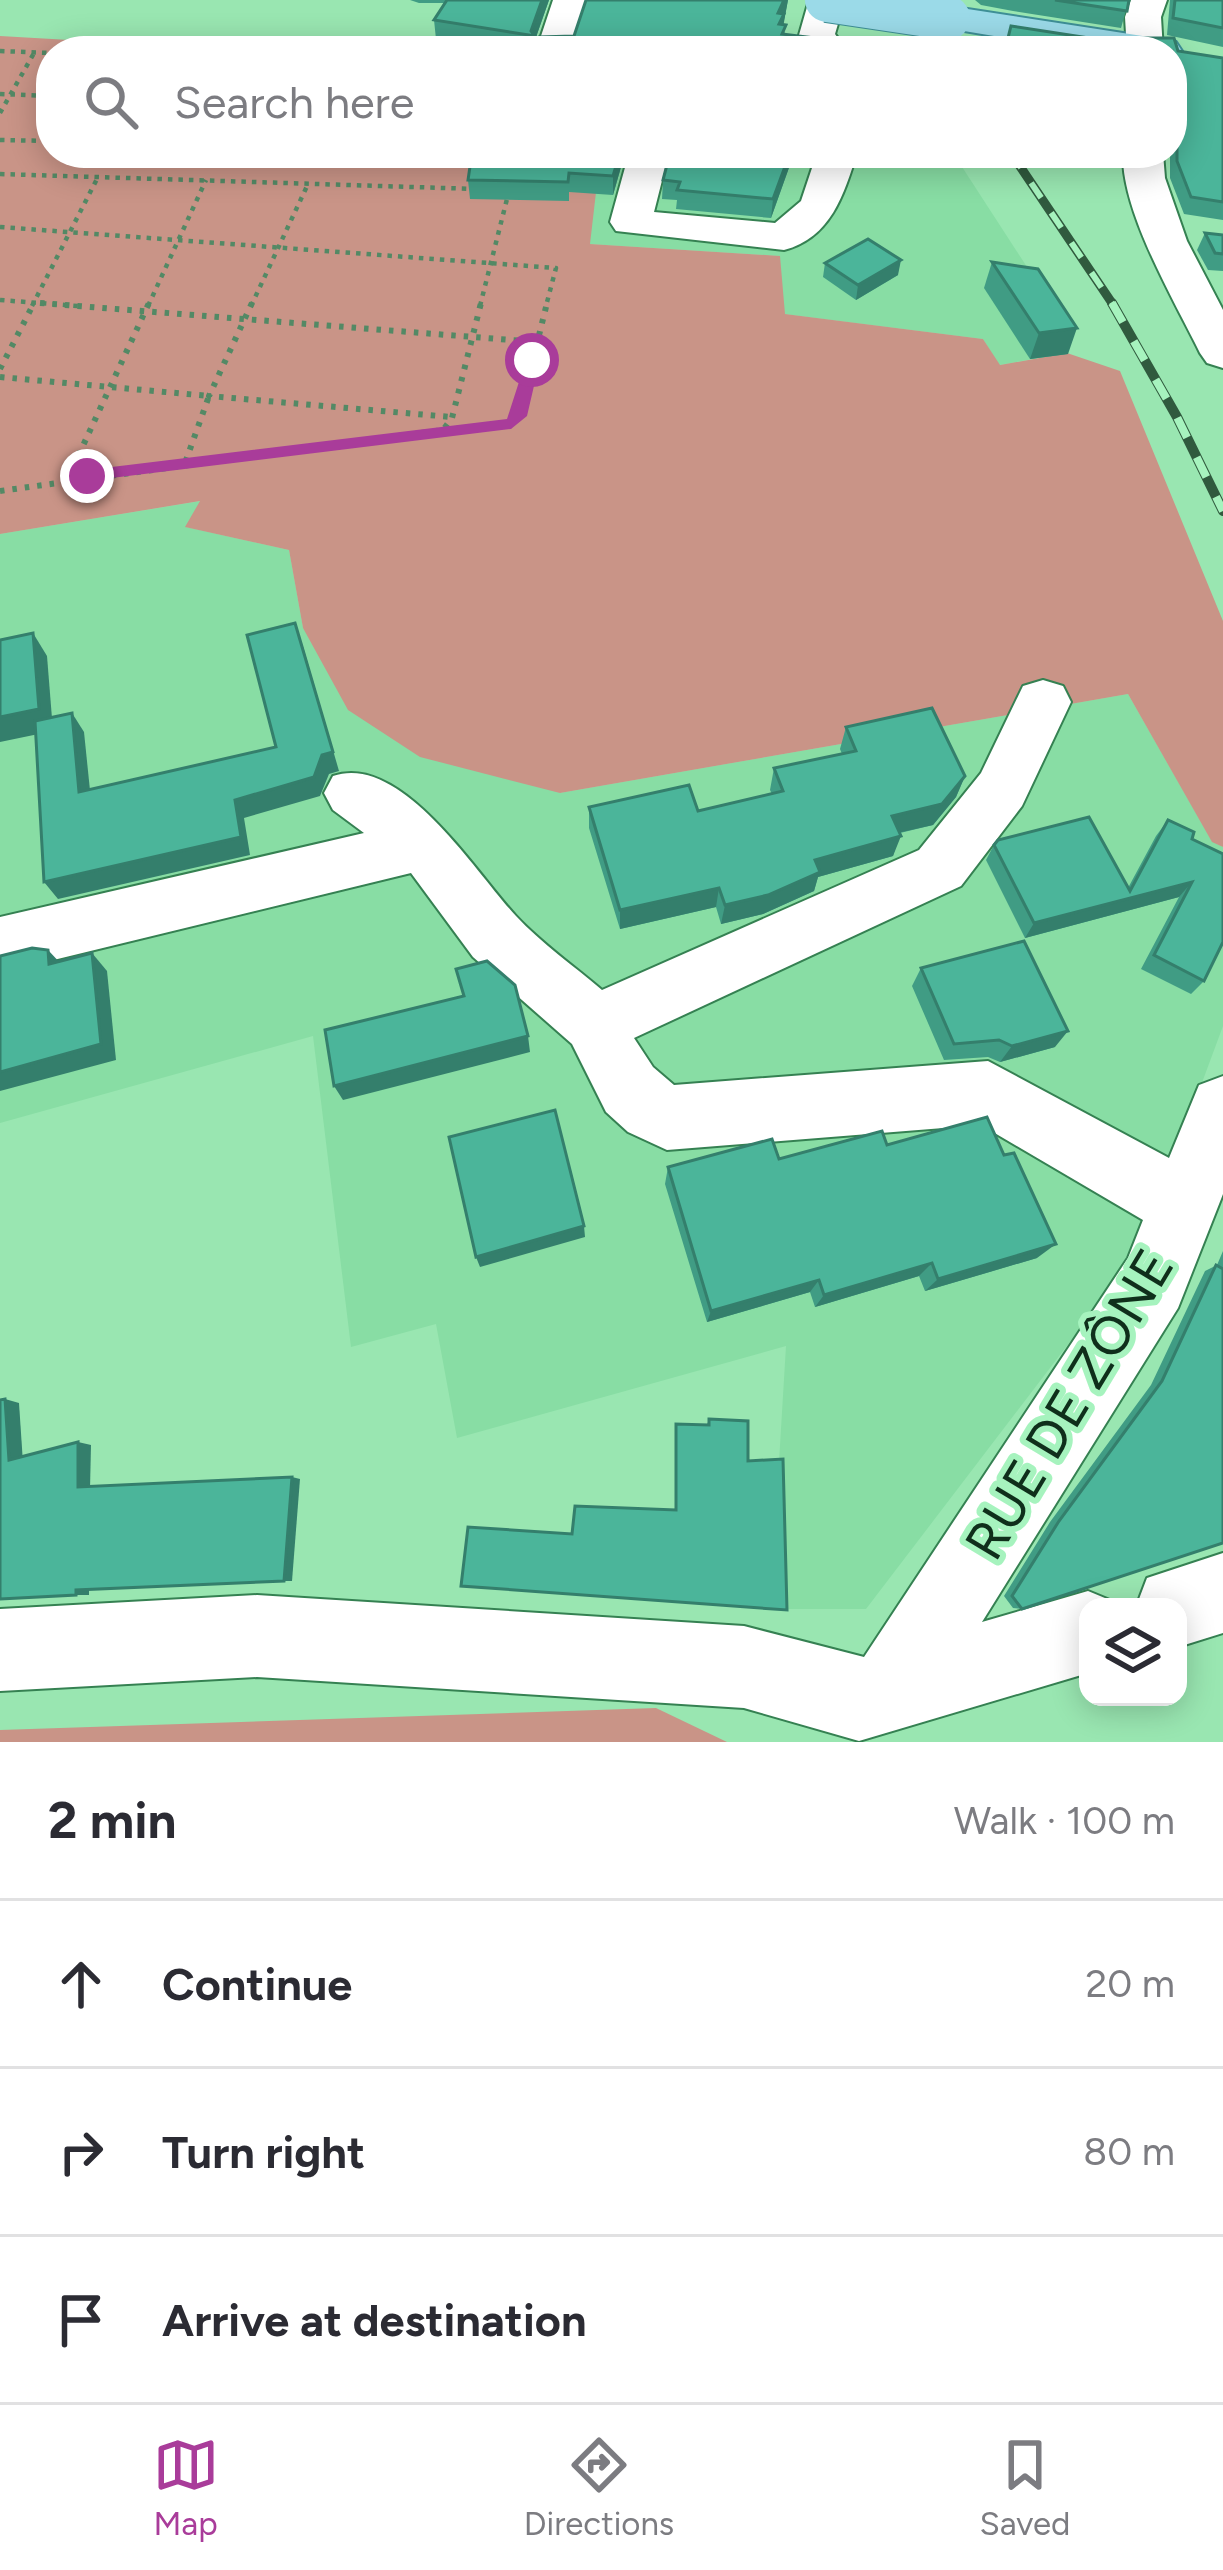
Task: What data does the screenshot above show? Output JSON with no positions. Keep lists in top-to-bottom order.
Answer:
{
  "streets": {
    "street": ["RUE DE ZÔNE"]
  },
  "page": {
    "search": "Search here",
    "heading": ["2 min", "Walk · 100 m"],
    "list": [
      ["Continue", "20 m"],
      ["Turn right", "80 m"],
      "Arrive at destination"
    ],
    "nav": ["Map", "Directions", "Saved"]
  }
}
